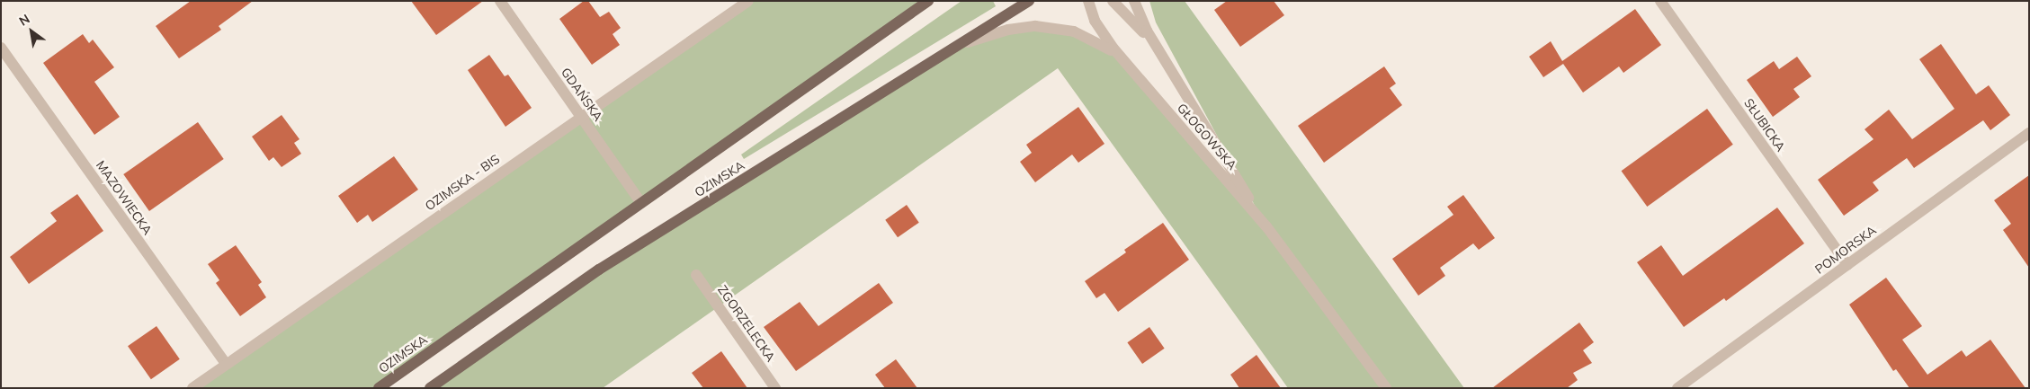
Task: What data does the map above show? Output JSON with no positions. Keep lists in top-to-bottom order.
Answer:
{
  "streets": {
    "main road": ["OZIMSKA"],
    "street": [
      "GDAŃSKA",
      "SŁUBICKA",
      "GŁOGOWSKA",
      "OZIMSKA - BIS",
      "MAZOWIECKA",
      "POMORSKA",
      "ZGORZELECKA"
    ]
  },
  "crossings": [
    ["GDAŃSKA", "OZIMSKA"],
    ["GDAŃSKA", "OZIMSKA - BIS"],
    ["SŁUBICKA", "POMORSKA"],
    ["GŁOGOWSKA", "OZIMSKA"],
    ["OZIMSKA - BIS", "MAZOWIECKA"]
  ],
  "north": "top left"
}
